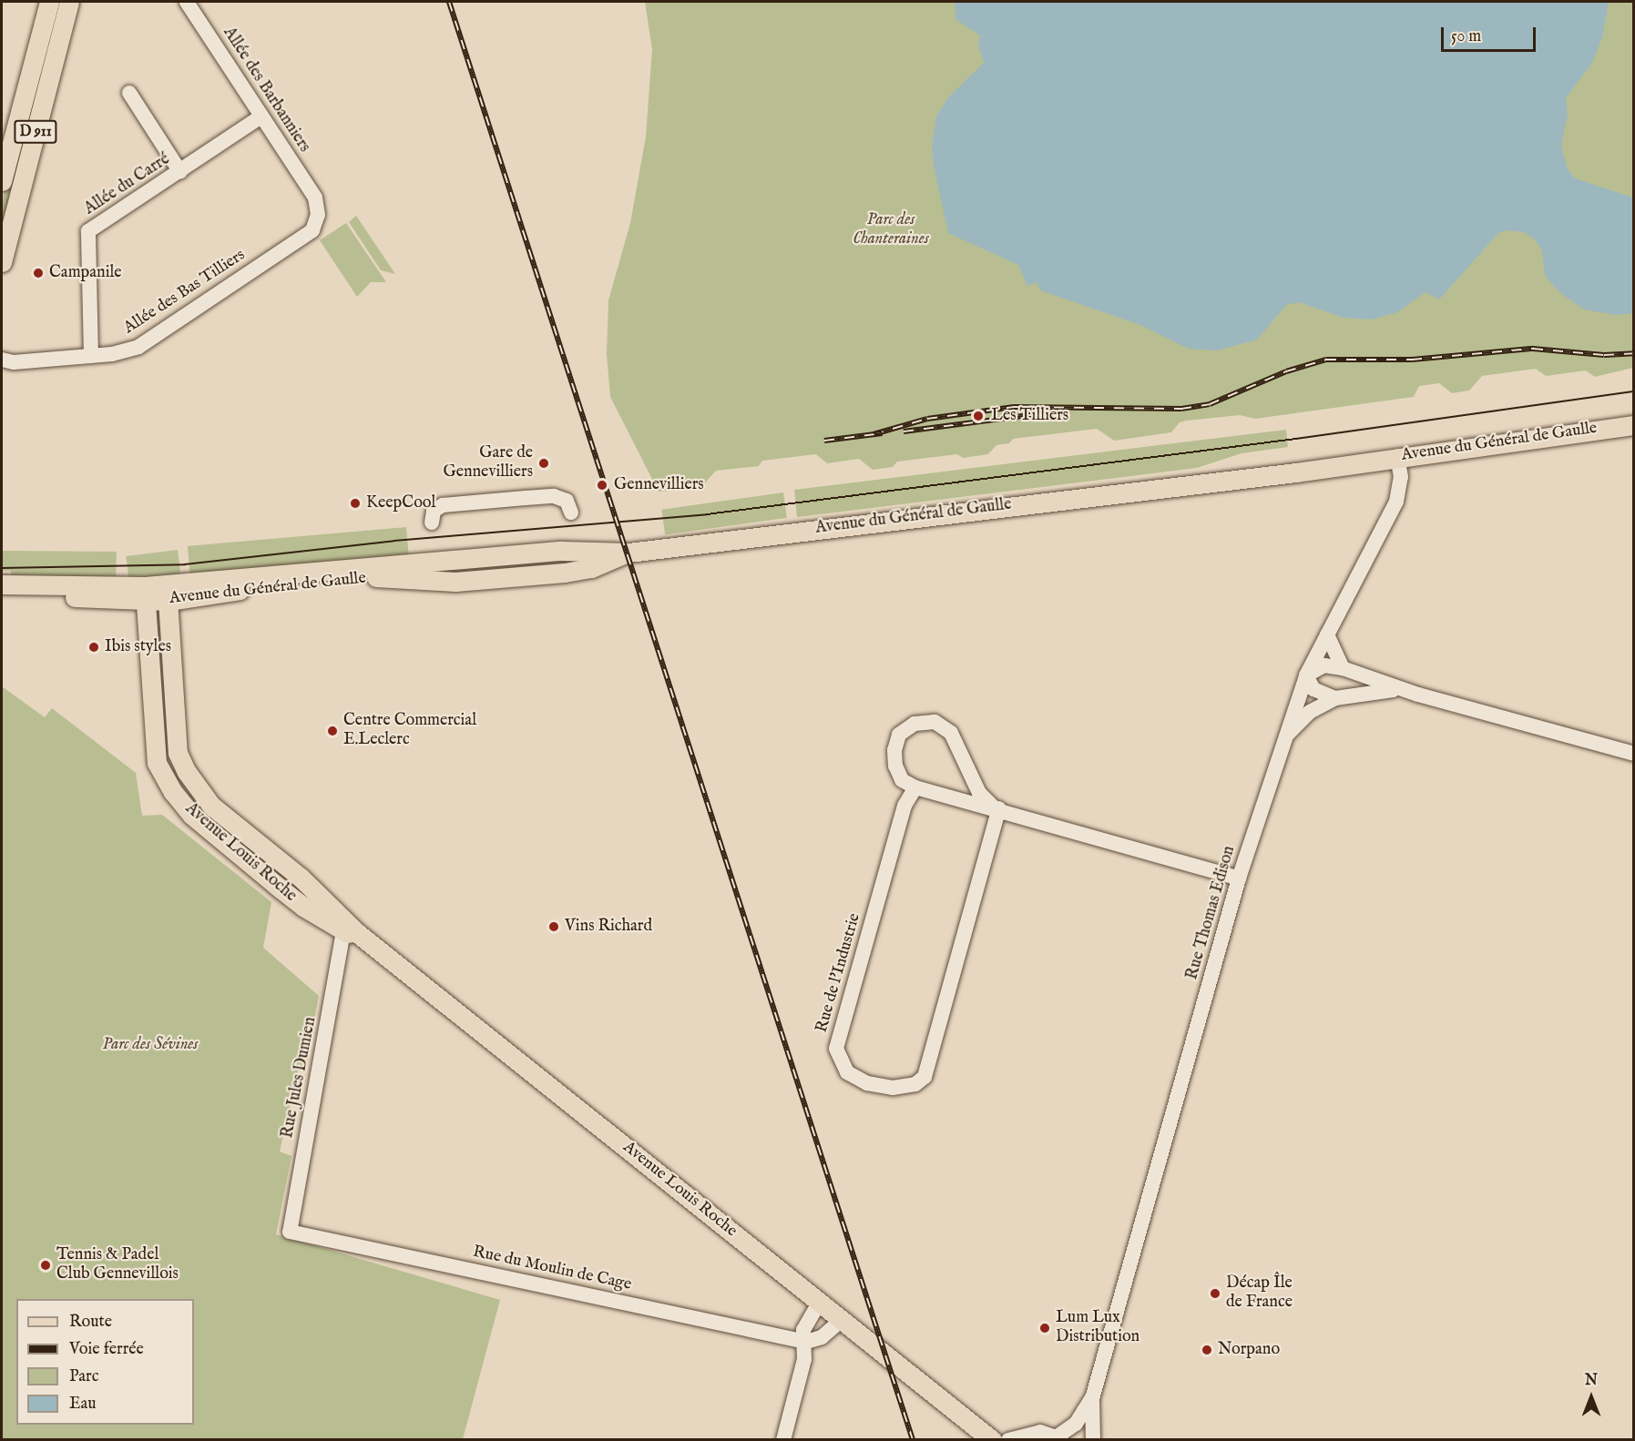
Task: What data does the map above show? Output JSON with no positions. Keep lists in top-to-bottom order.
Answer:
{
  "streets": {
    "main road": ["D 911", "Avenue du Général de Gaulle", "Avenue Louis Roche"],
    "street": [
      "Allée des Barbanniers",
      "Allée du Carré",
      "Allée des Bas Tilliers",
      "Rue Thomas Edison",
      "Rue de l'Industrie",
      "Rue Jules Dumien",
      "Rue du Moulin de Cage"
    ]
  },
  "crossings": [
    ["Allée des Barbanniers", "Allée du Carré"],
    ["Allée des Barbanniers", "Allée des Bas Tilliers"],
    ["Allée du Carré", "Allée des Bas Tilliers"],
    ["Avenue du Général de Gaulle", "Avenue Louis Roche"],
    ["Avenue du Général de Gaulle", "Rue Thomas Edison"],
    ["Avenue Louis Roche", "Rue Jules Dumien"],
    ["Rue Jules Dumien", "Rue du Moulin de Cage"]
  ],
  "parks": ["Parc des Chanteraines", "Parc des Sévines"],
  "places": [
    "Campanile",
    "Les Tilliers",
    "Gare de Gennevilliers",
    "Gennevilliers",
    "KeepCool",
    "Ibis styles",
    "Centre Commercial E.Leclerc",
    "Vins Richard",
    "Tennis & Padel Club Gennevillois",
    "Décap Île de France",
    "Lum Lux Distribution",
    "Norpano"
  ],
  "legend": [
    "Route",
    "Voie ferrée",
    "Parc",
    "Eau"
  ],
  "scale_bar": "50 m",
  "north": "top"
}
